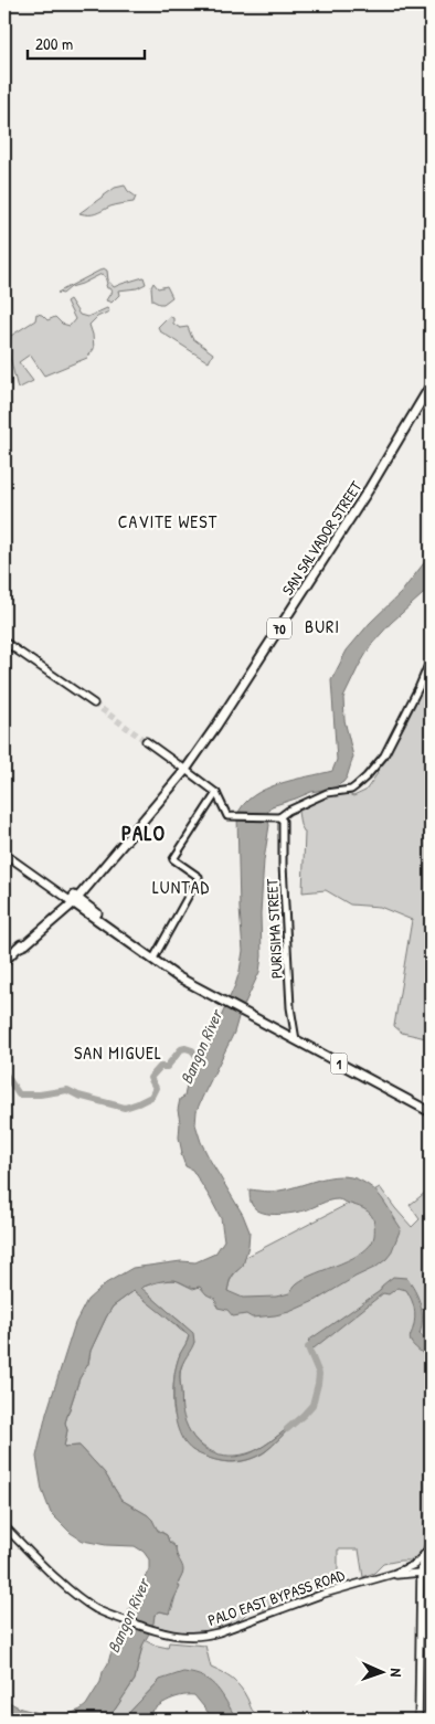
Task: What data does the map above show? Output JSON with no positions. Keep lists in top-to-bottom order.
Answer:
{
  "streets": {
    "highway": ["SAN SALVADOR STREET", "70", "1"],
    "main road": ["PALO EAST BYPASS ROAD"],
    "street": ["PURISIMA STREET"]
  },
  "crossings": [
    ["SAN SALVADOR STREET", "1"],
    ["PURISIMA STREET", "1"]
  ],
  "districts": [
    "CAVITE WEST",
    "BURI",
    "PALO",
    "LUNTAD",
    "SAN MIGUEL"
  ],
  "water": ["Bangon River"],
  "scale_bar": "200 m",
  "north": "right"
}
